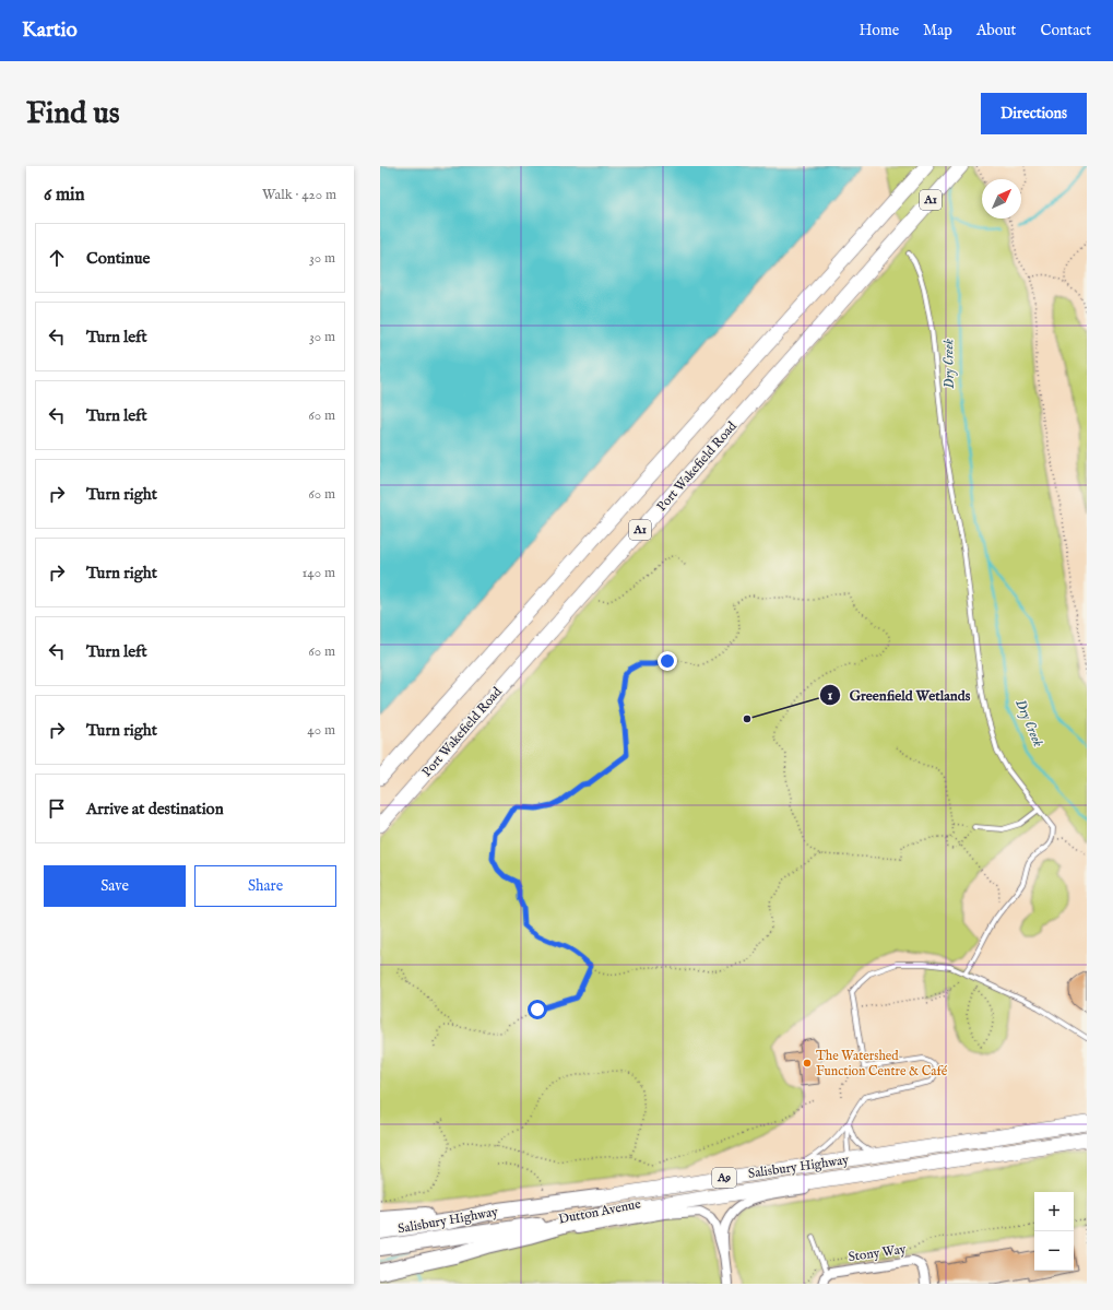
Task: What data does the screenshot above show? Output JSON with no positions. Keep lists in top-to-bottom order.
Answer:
{
  "streets": {
    "highway": [
      "A1",
      "Port Wakefield Road",
      "Salisbury Highway",
      "A9"
    ],
    "street": ["Dutton Avenue", "Stony Way"]
  },
  "crossings": [
    ["Salisbury Highway", "Dutton Avenue"]
  ],
  "water": ["Dry Creek"],
  "places": ["Greenfield Wetlands", "The Watershed Function Centre & Café"],
  "north": "top right",
  "page": {
    "header": "Kartio",
    "nav": [
      "Home",
      "Map",
      "About",
      "Contact"
    ],
    "buttons": [
      "Directions",
      ["Save", "Share"]
    ],
    "title": "Find us",
    "heading": ["6 min", "Walk · 420 m"],
    "list": [
      ["Continue", "30 m"],
      ["Turn left", "30 m"],
      ["Turn left", "60 m"],
      ["Turn right", "60 m"],
      ["Turn right", "140 m"],
      ["Turn left", "60 m"],
      ["Turn right", "40 m"],
      "Arrive at destination"
    ],
    "map_buttons": ["+", "−"]
  }
}
